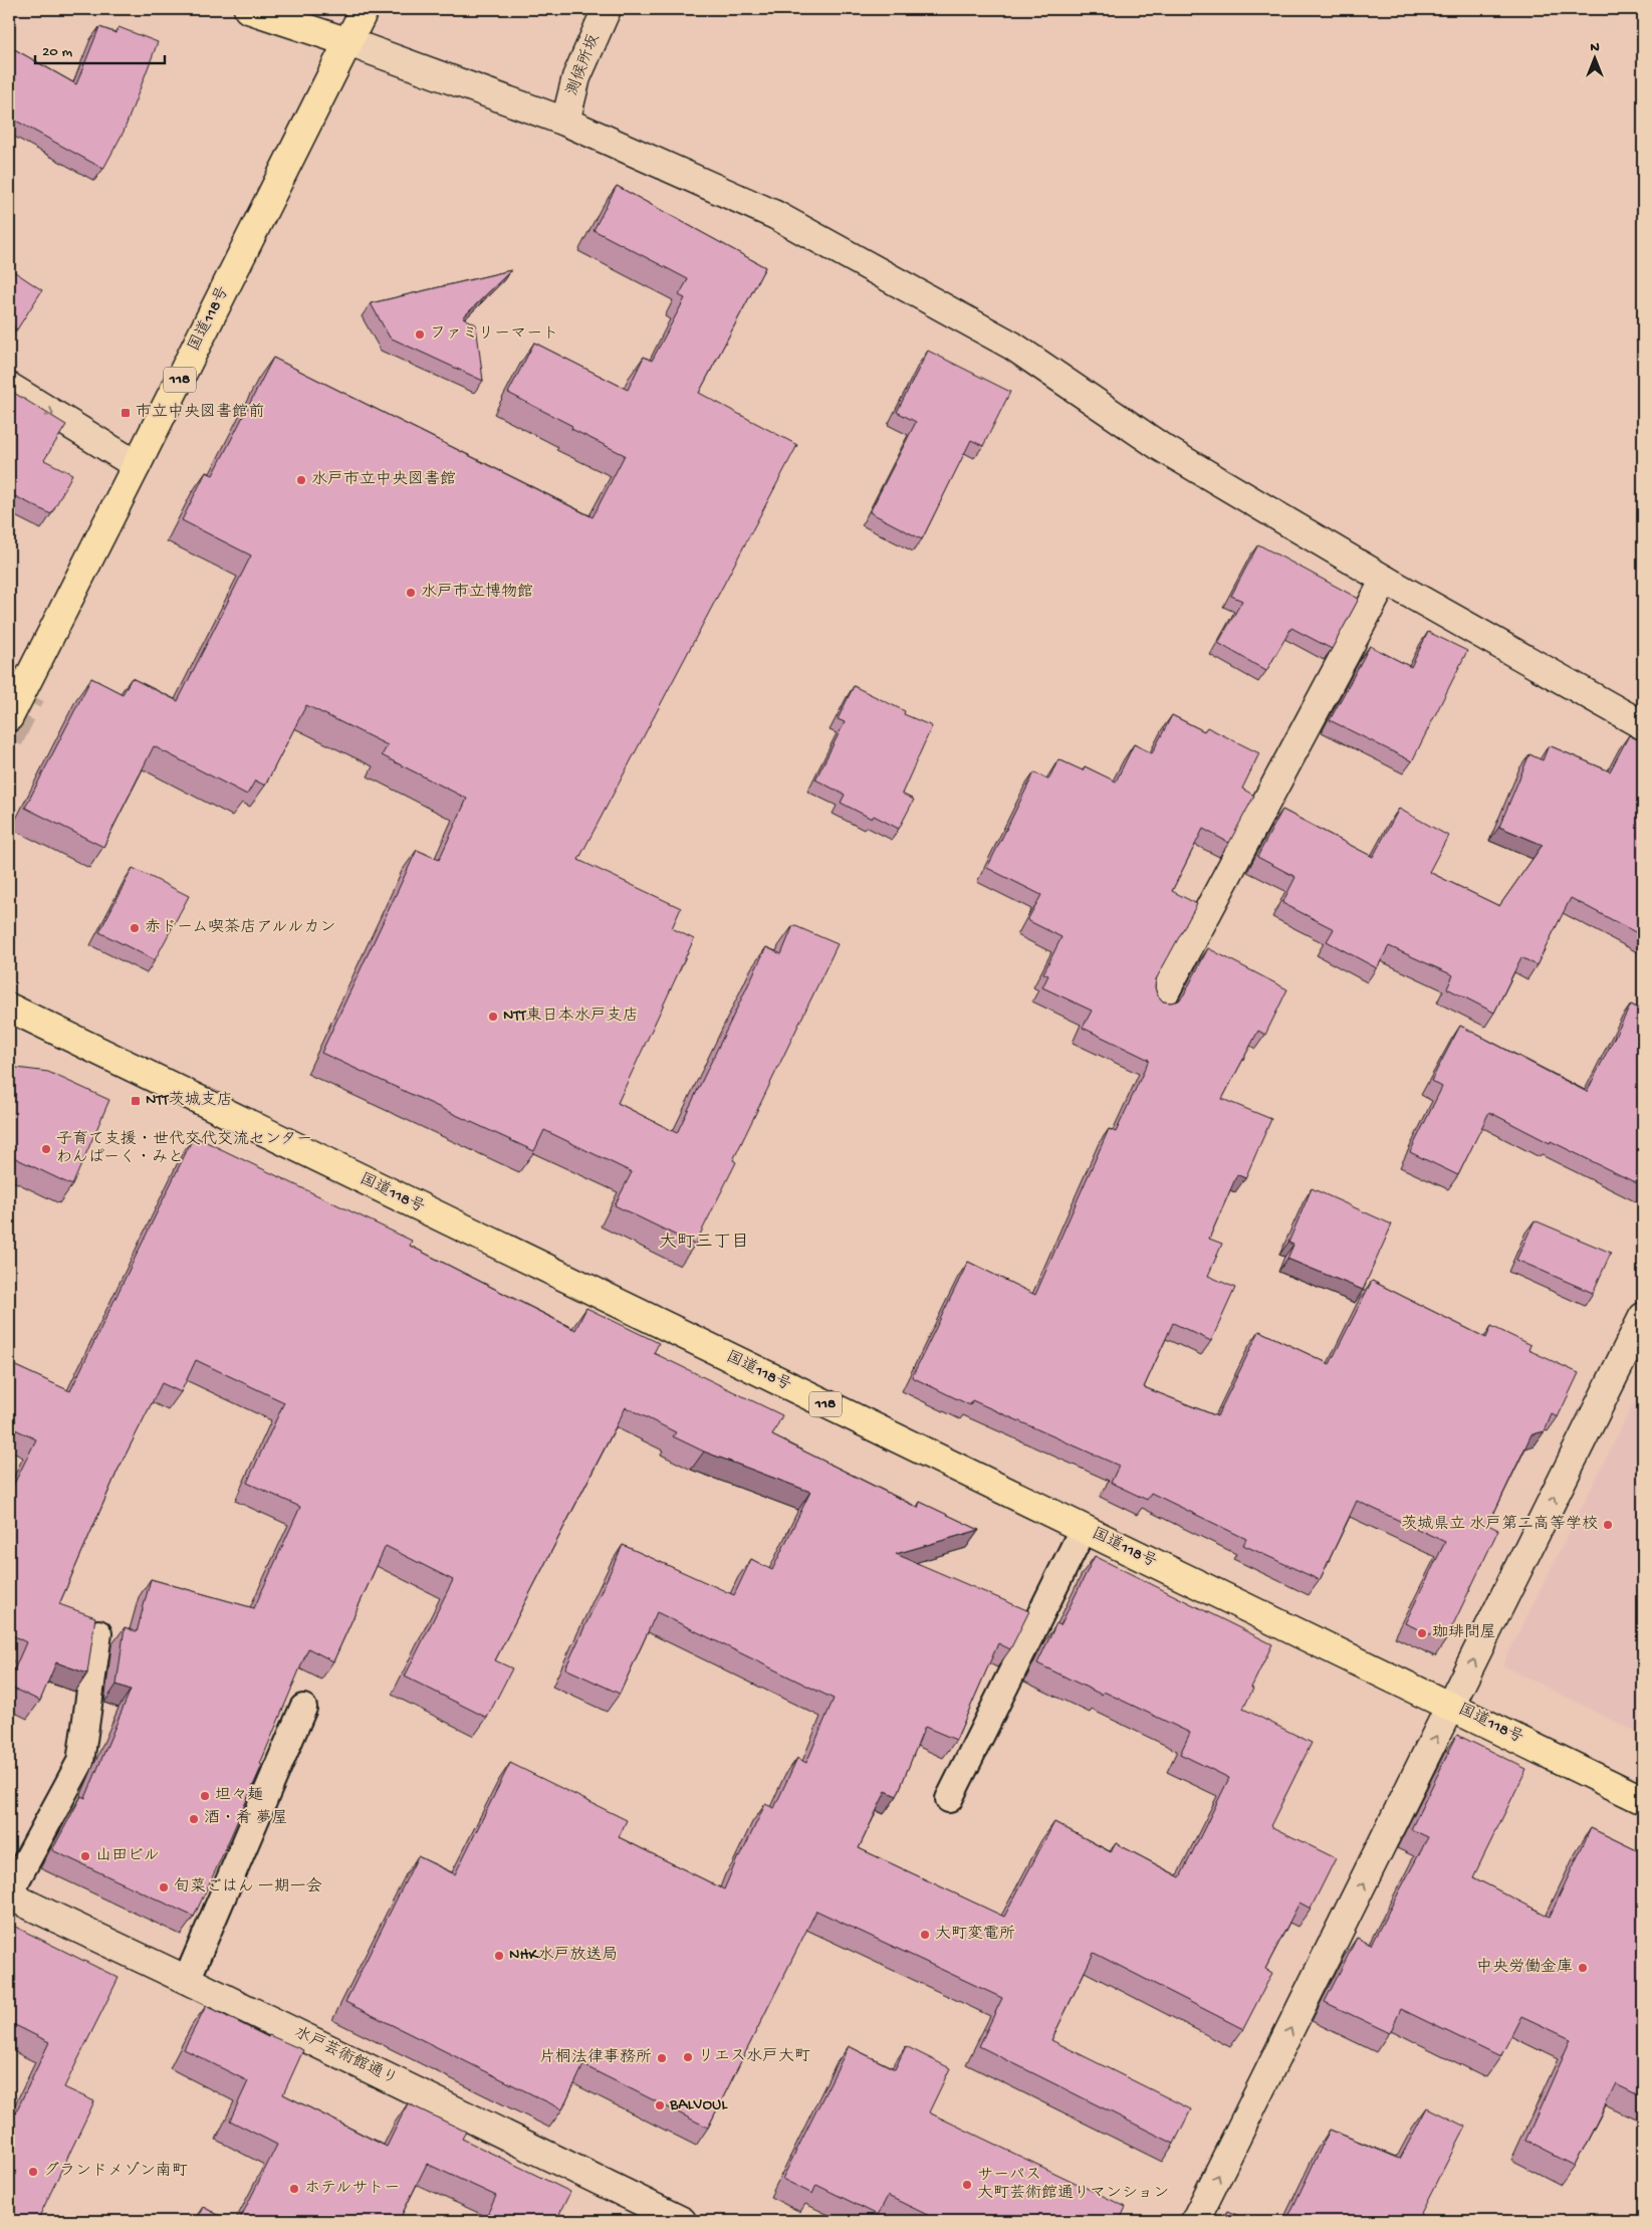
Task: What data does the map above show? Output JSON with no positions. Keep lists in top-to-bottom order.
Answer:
{
  "streets": {
    "highway": ["国道118号", "118"],
    "street": ["測候所坂", "水戸芸術館通り"]
  },
  "districts": ["大町三丁目"],
  "places": {
    "other": [
      "ファミリーマート",
      "水戸市立中央図書館",
      "水戸市立博物館",
      "赤ドーム喫茶店アルルカン",
      "NTT東日本水戸支店",
      "子育て支援・世代交代交流センター わんぱーく・みと",
      "茨城県立 水戸第二高等学校",
      "珈琲問屋",
      "坦々麺",
      "酒・肴 夢屋",
      "山田ビル",
      "旬菜ごはん 一期一会",
      "大町変電所",
      "NHK水戸放送局",
      "中央労働金庫",
      "リエス水戸大町",
      "片桐法律事務所",
      "BALVOUL",
      "グランドメゾン南町",
      "サーパス 大町芸術館通りマンション",
      "ホテルサトー"
    ],
    "transit": ["市立中央図書館前", "NTT茨城支店"]
  },
  "scale_bar": "20 m",
  "north": "top"
}
